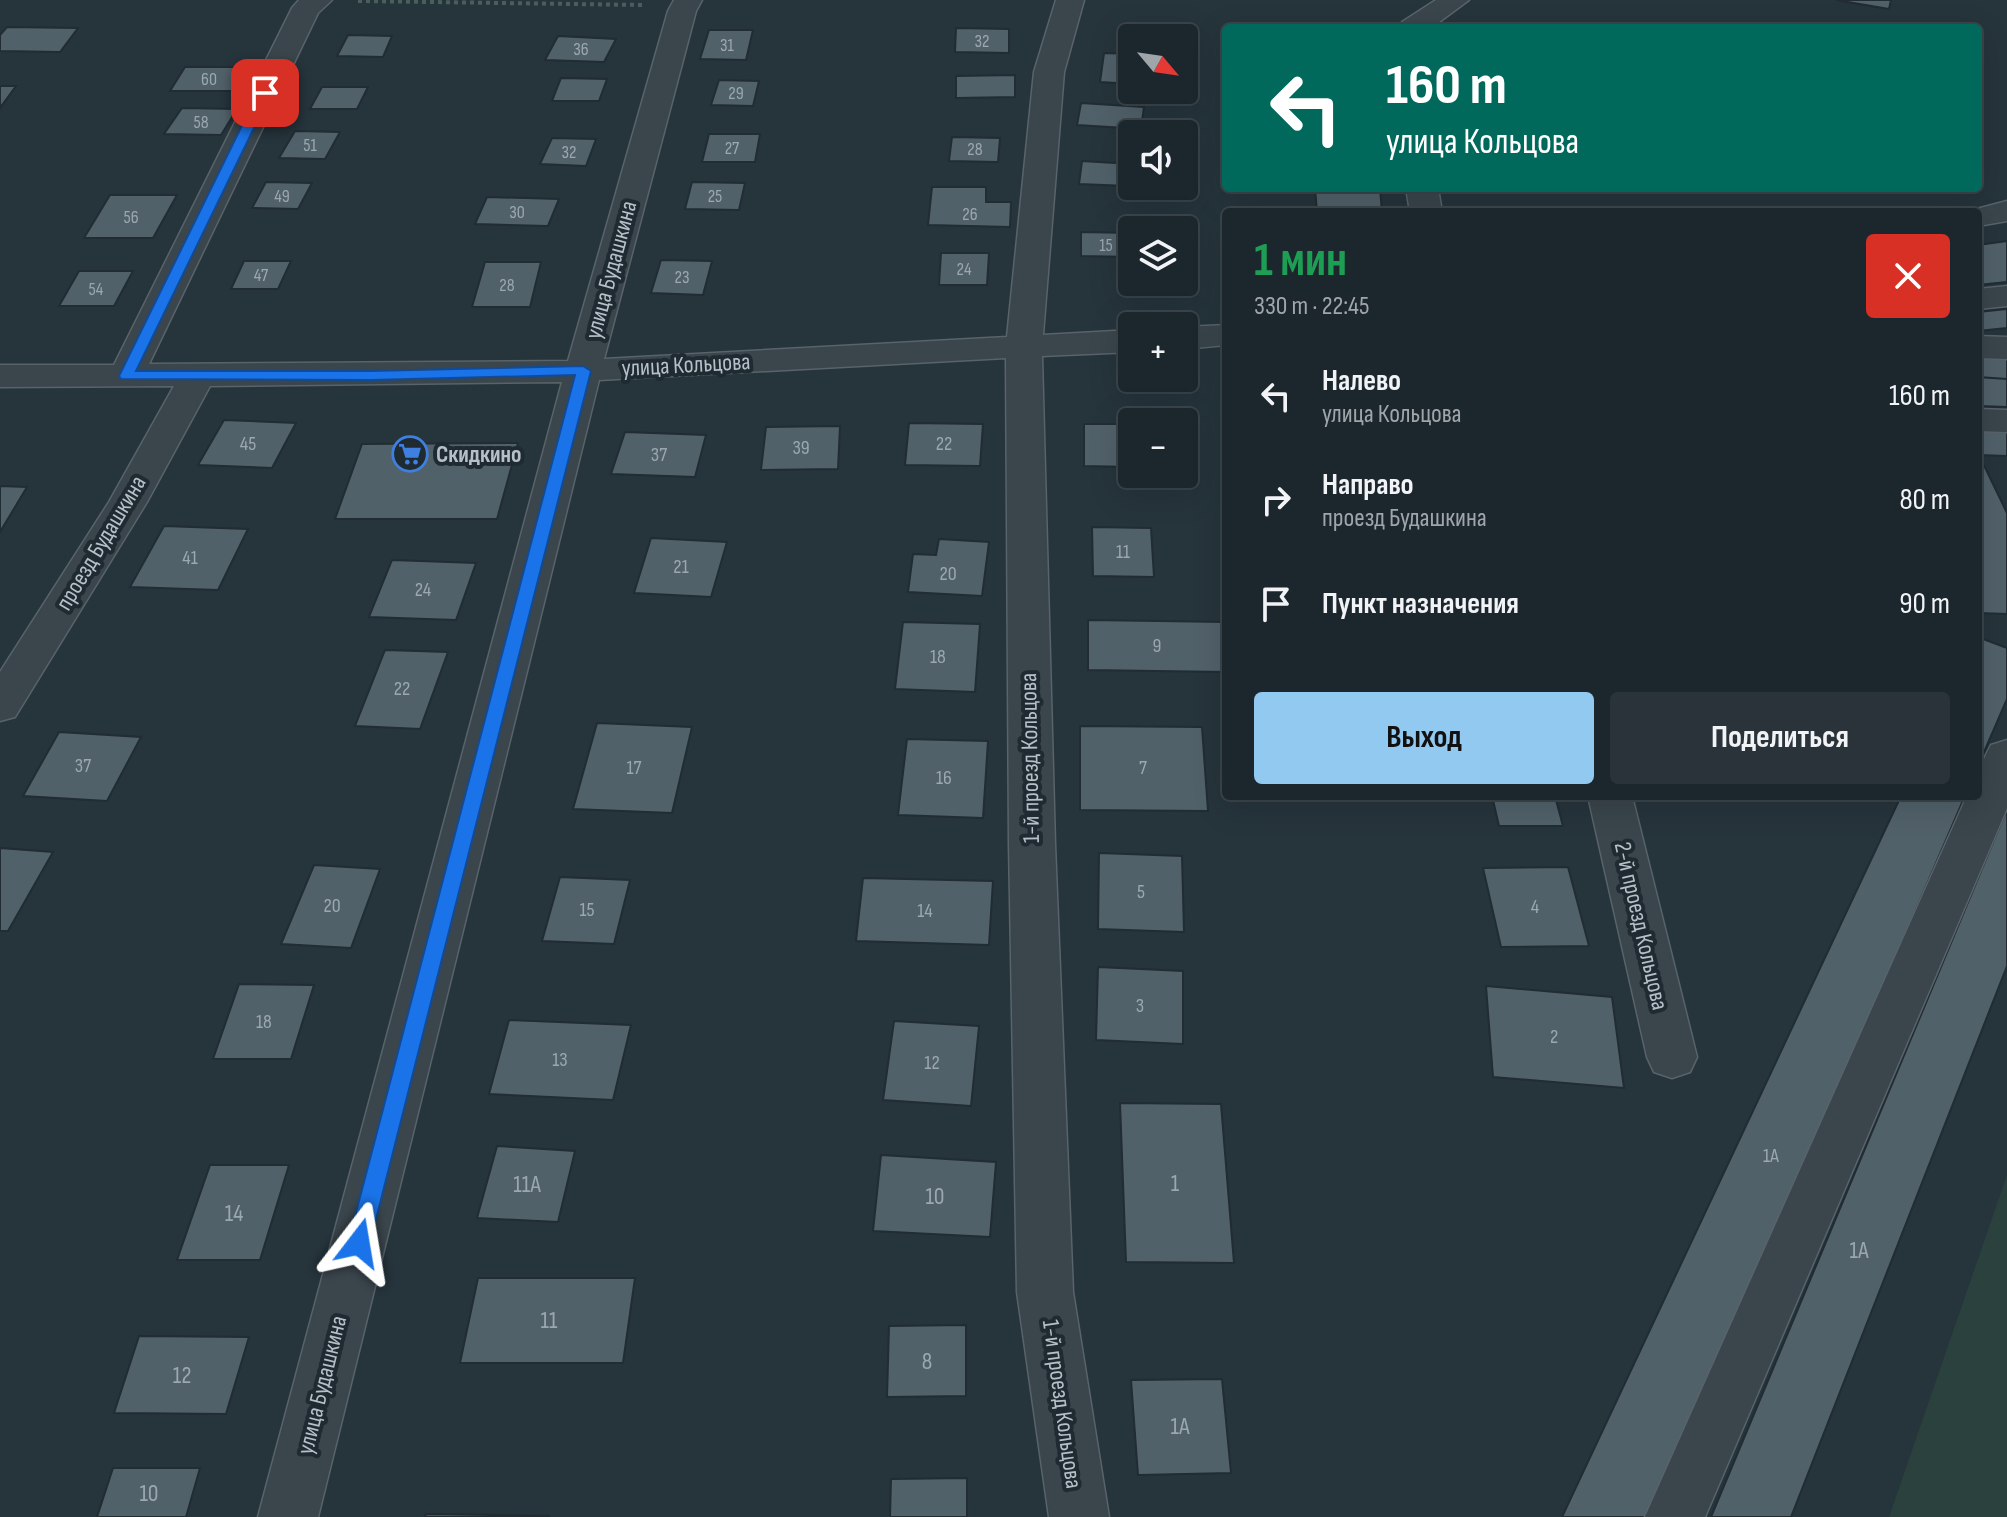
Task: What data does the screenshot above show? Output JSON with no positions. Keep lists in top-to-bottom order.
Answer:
{
  "streets": {
    "street": [
      "улица Будашкина",
      "улица Кольцова",
      "проезд Будашкина",
      "1-й проезд Кольцова",
      "2-й проезд Кольцова"
    ]
  },
  "crossings": [
    ["улица Будашкина", "улица Кольцова"],
    ["улица Кольцова", "проезд Будашкина"],
    ["улица Кольцова", "1-й проезд Кольцова"]
  ],
  "places": {
    "supermarket": ["Скидкино"]
  },
  "house_numbers": [
    "32",
    "31",
    "36",
    "60",
    "29",
    "58",
    "51",
    "27",
    "28",
    "32",
    "49",
    "25",
    "30",
    "26",
    "56",
    "15",
    "24",
    "47",
    "23",
    "28",
    "54",
    "45",
    "22",
    "39",
    "37",
    "11",
    "41",
    "21",
    "20",
    "24",
    "9",
    "18",
    "22",
    "37",
    "17",
    "7",
    "16",
    "5",
    "20",
    "4",
    "15",
    "14",
    "3",
    "18",
    "2",
    "13",
    "12",
    "1А",
    "1",
    "11А",
    "10",
    "14",
    "1А",
    "11",
    "8",
    "12",
    "1А",
    "10"
  ],
  "north": "bottom right",
  "page": {
    "map_buttons": ["+", "−"],
    "turn": ["160 m", "улица Кольцова"],
    "heading": ["1 мин", "330 m · 22:45"],
    "list": [
      {
        "name": "Налево",
        "note": "улица Кольцова",
        "value": "160 m"
      },
      {
        "name": "Направо",
        "note": "проезд Будашкина",
        "value": "80 m"
      },
      {
        "name": "Пункт назначения",
        "value": "90 m"
      }
    ],
    "buttons": ["Выход", "Поделиться"]
  }
}
